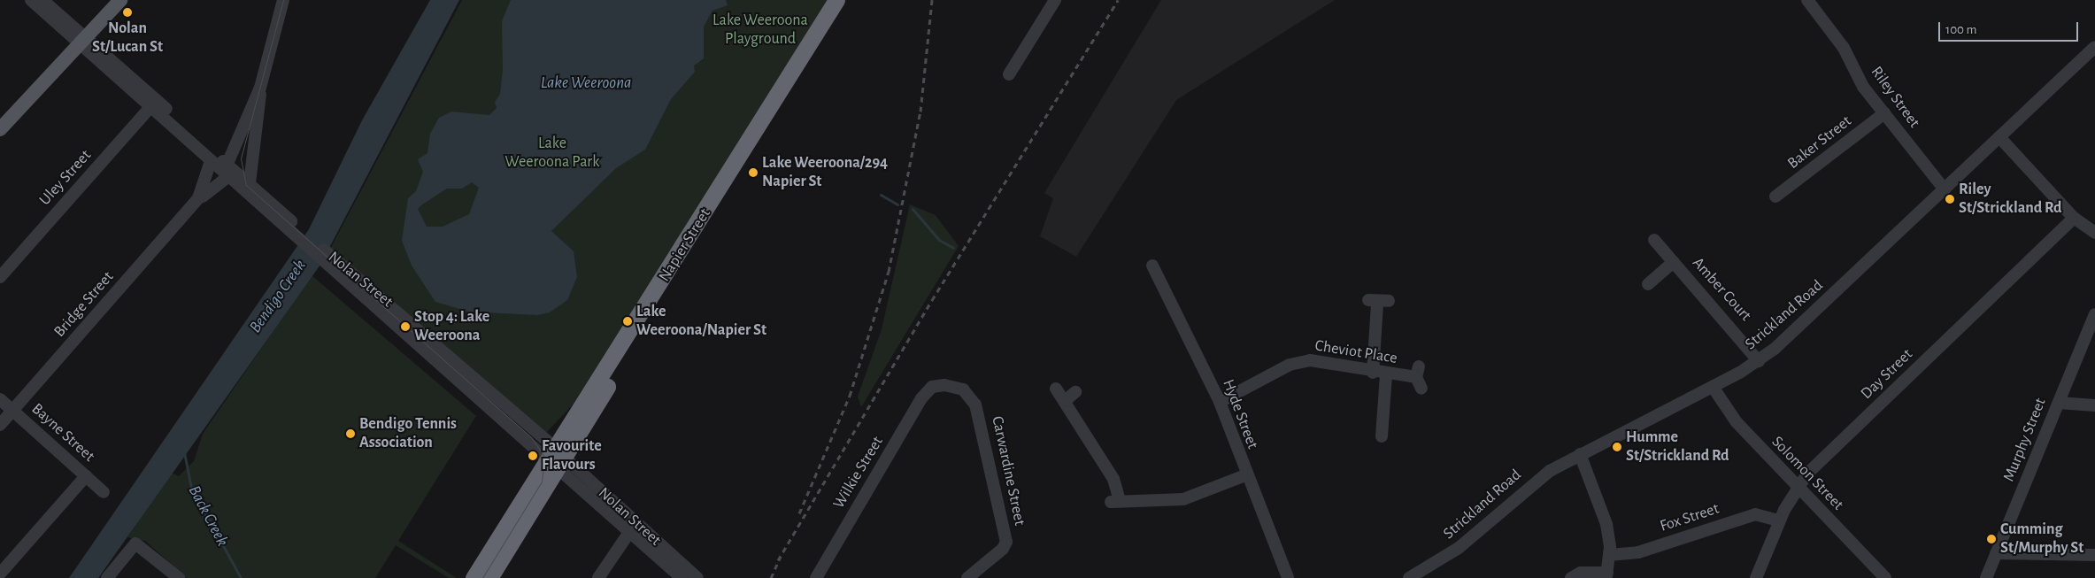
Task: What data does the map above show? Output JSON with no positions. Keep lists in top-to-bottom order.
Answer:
{
  "streets": {
    "highway": ["Napier Street"],
    "street": [
      "Riley Street",
      "Baker Street",
      "Uley Street",
      "Nolan Street",
      "Amber Court",
      "Bridge Street",
      "Strickland Road",
      "Cheviot Place",
      "Day Street",
      "Hyde Street",
      "Bayne Street",
      "Murphy Street",
      "Carwardine Street",
      "Wilkie Street",
      "Solomon Street",
      "Fox Street"
    ]
  },
  "crossings": [
    ["Riley Street", "Baker Street"],
    ["Riley Street", "Strickland Road"],
    ["Uley Street", "Nolan Street"],
    ["Napier Street", "Nolan Street"],
    ["Nolan Street", "Bridge Street"],
    ["Amber Court", "Strickland Road"],
    ["Bridge Street", "Bayne Street"],
    ["Strickland Road", "Solomon Street"],
    ["Cheviot Place", "Hyde Street"],
    ["Day Street", "Solomon Street"],
    ["Day Street", "Fox Street"],
    ["Carwardine Street", "Wilkie Street"]
  ],
  "water": ["Lake Weeroona", "Bendigo Creek", "Back Creek"],
  "parks": ["Lake Weeroona Playground", "Lake Weeroona Park"],
  "places": [
    "Nolan St/Lucan St",
    "Lake Weeroona/294 Napier St",
    "Riley St/Strickland Rd",
    "Lake Weeroona/Napier St",
    "Stop 4: Lake Weeroona",
    "Bendigo Tennis Association",
    "Humme St/Strickland Rd",
    "Favourite Flavours",
    "Cumming St/Murphy St"
  ],
  "scale_bar": "100 m"
}
